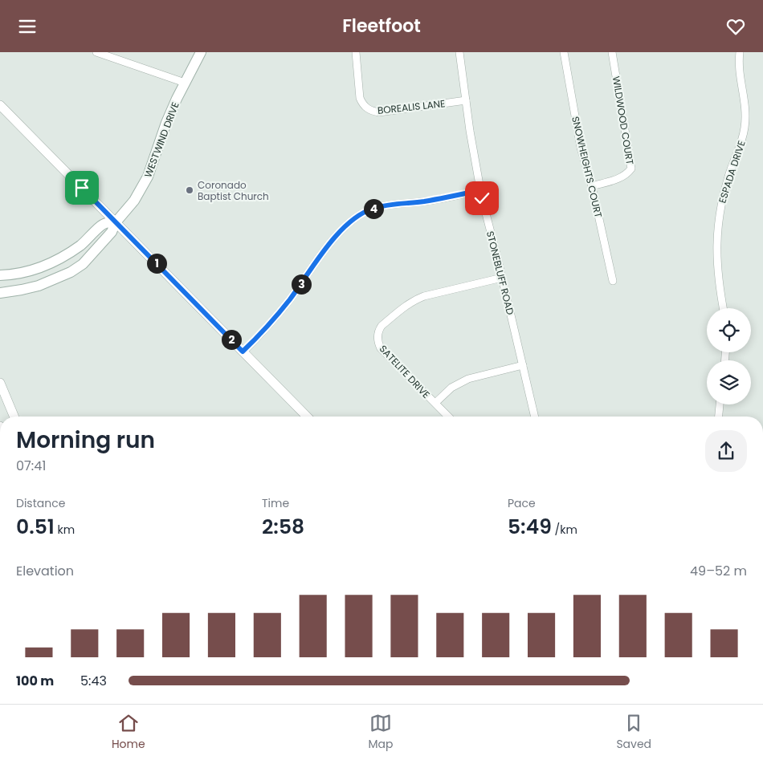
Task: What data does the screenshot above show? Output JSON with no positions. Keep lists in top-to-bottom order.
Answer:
{
  "streets": {
    "main road": ["WESTWIND DRIVE"],
    "street": [
      "BOREALIS LANE",
      "WILDWOOD COURT",
      "SNOWHEIGHTS COURT",
      "ESPADA DRIVE",
      "STONEBLUFF ROAD",
      "SATELITE DRIVE"
    ]
  },
  "crossings": [
    ["BOREALIS LANE", "STONEBLUFF ROAD"],
    ["WILDWOOD COURT", "SNOWHEIGHTS COURT"],
    ["STONEBLUFF ROAD", "SATELITE DRIVE"]
  ],
  "places": ["Coronado Baptist Church"],
  "page": {
    "header": "Fleetfoot",
    "pins": [
      "4",
      "1",
      "3",
      "2"
    ],
    "heading": ["Morning run", "07:41"],
    "stats": [
      ["Distance", "0.51 km"],
      ["Time", "2:58"],
      ["Pace", "5:49 /km"]
    ],
    "chart": ["Elevation", "49–52 m"],
    "list": [
      {
        "name": "100 m",
        "note": "5:43"
      }
    ],
    "tabs": ["Home", "Map", "Saved"]
  }
}
